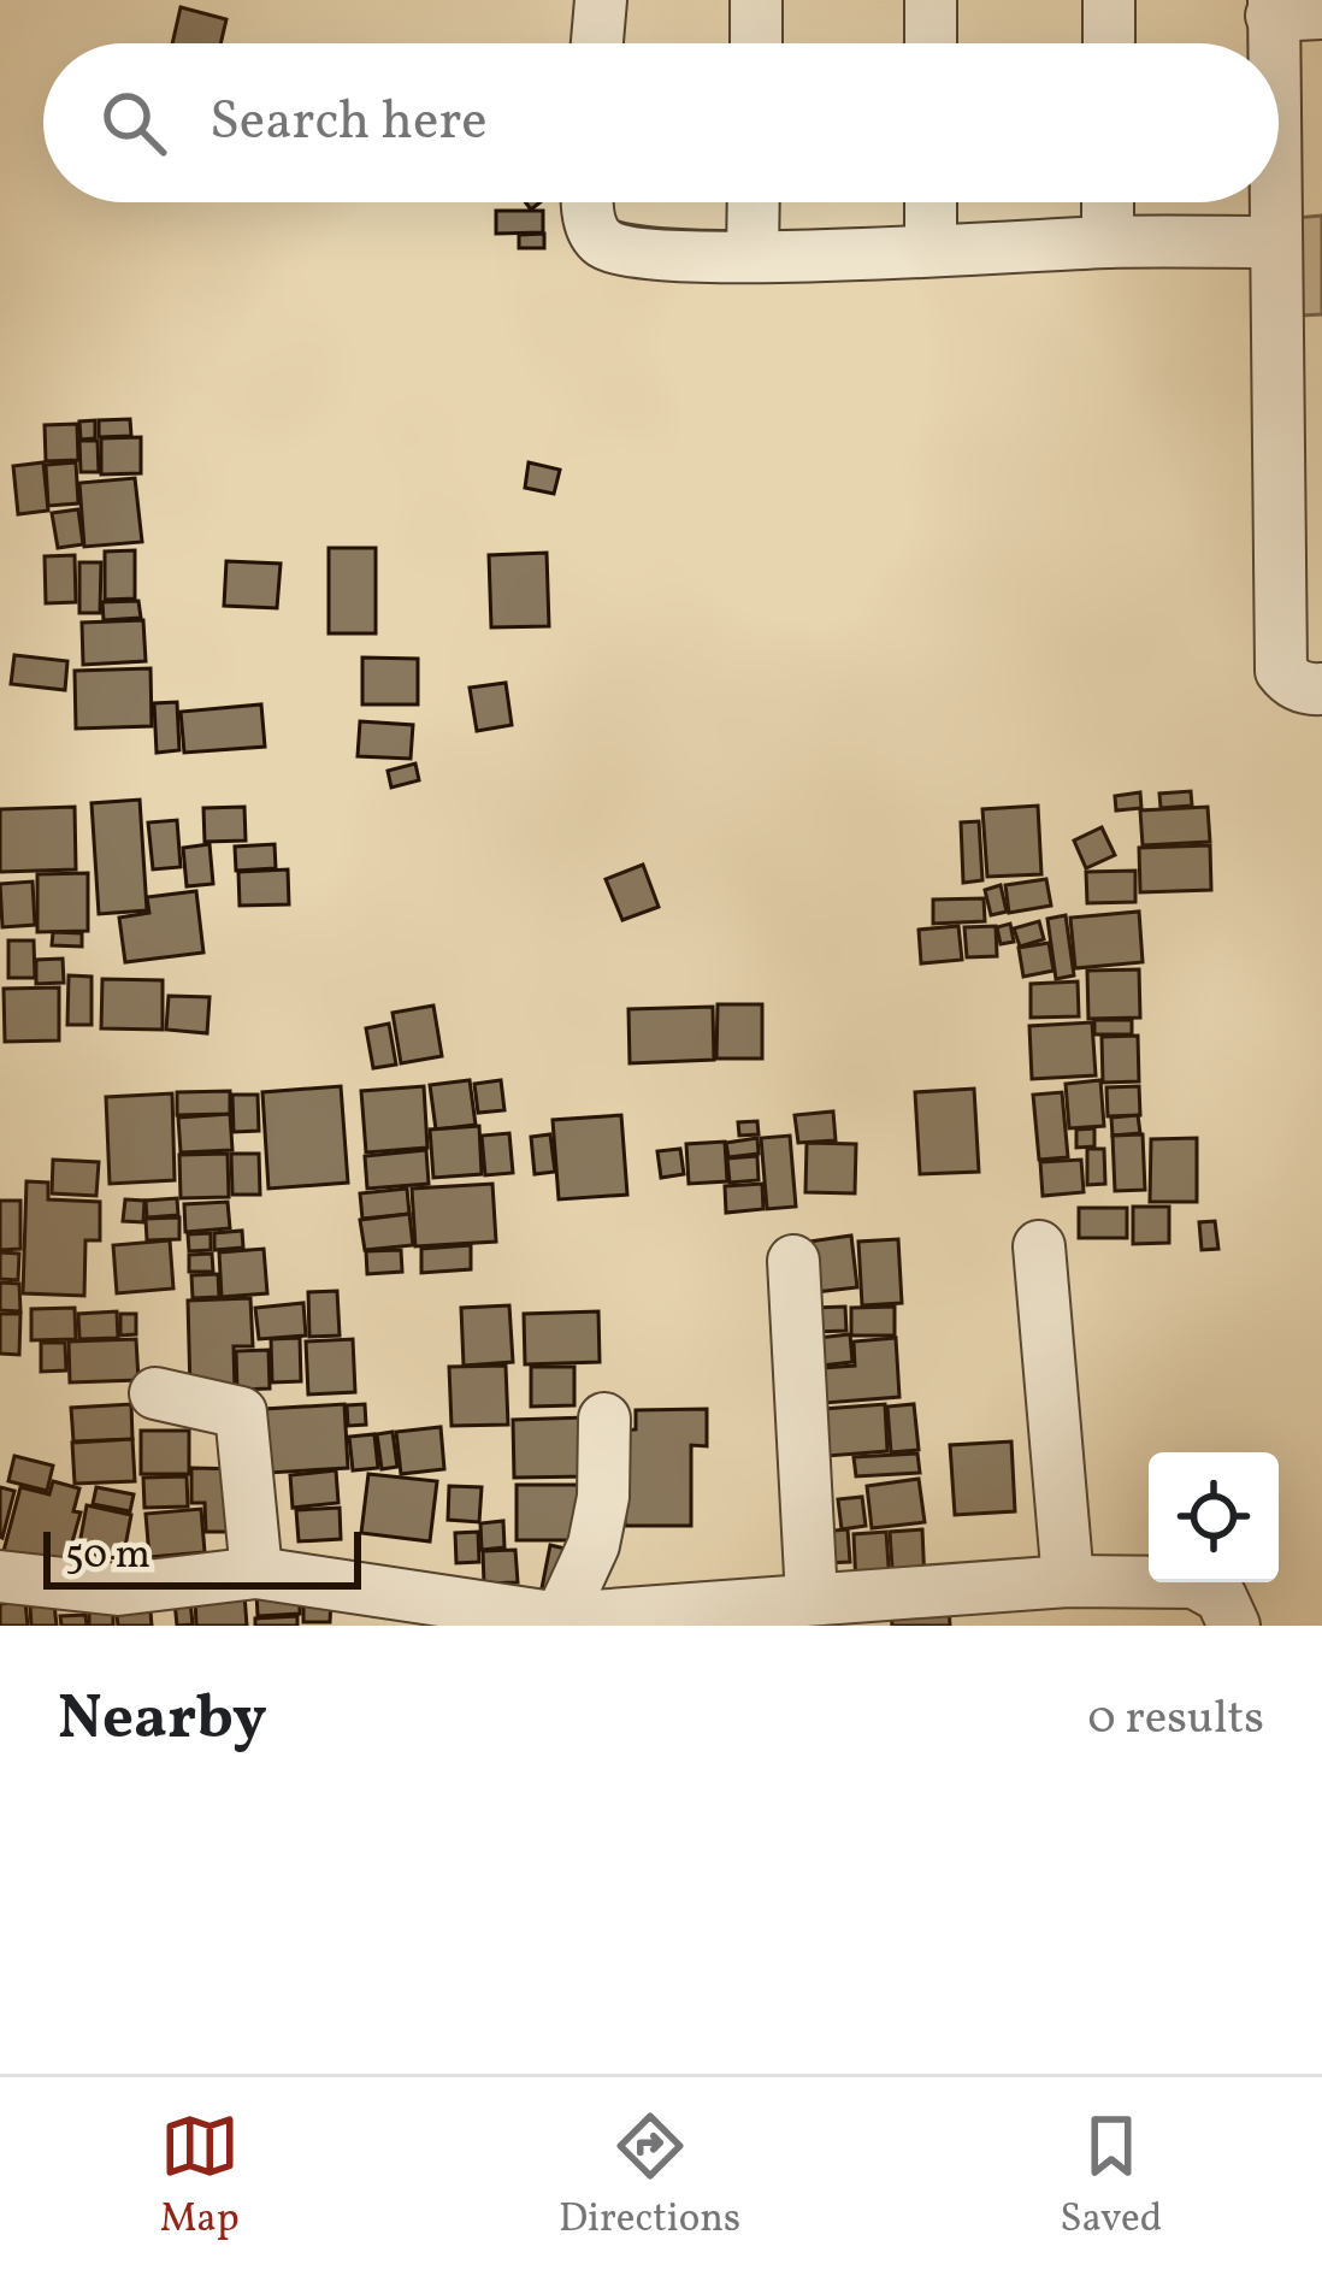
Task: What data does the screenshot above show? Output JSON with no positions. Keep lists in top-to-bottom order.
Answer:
{
  "scale_bar": "50 m",
  "page": {
    "search": "Search here",
    "scale": "50 m",
    "heading": ["Nearby", "0 results"],
    "nav": ["Map", "Directions", "Saved"]
  }
}
